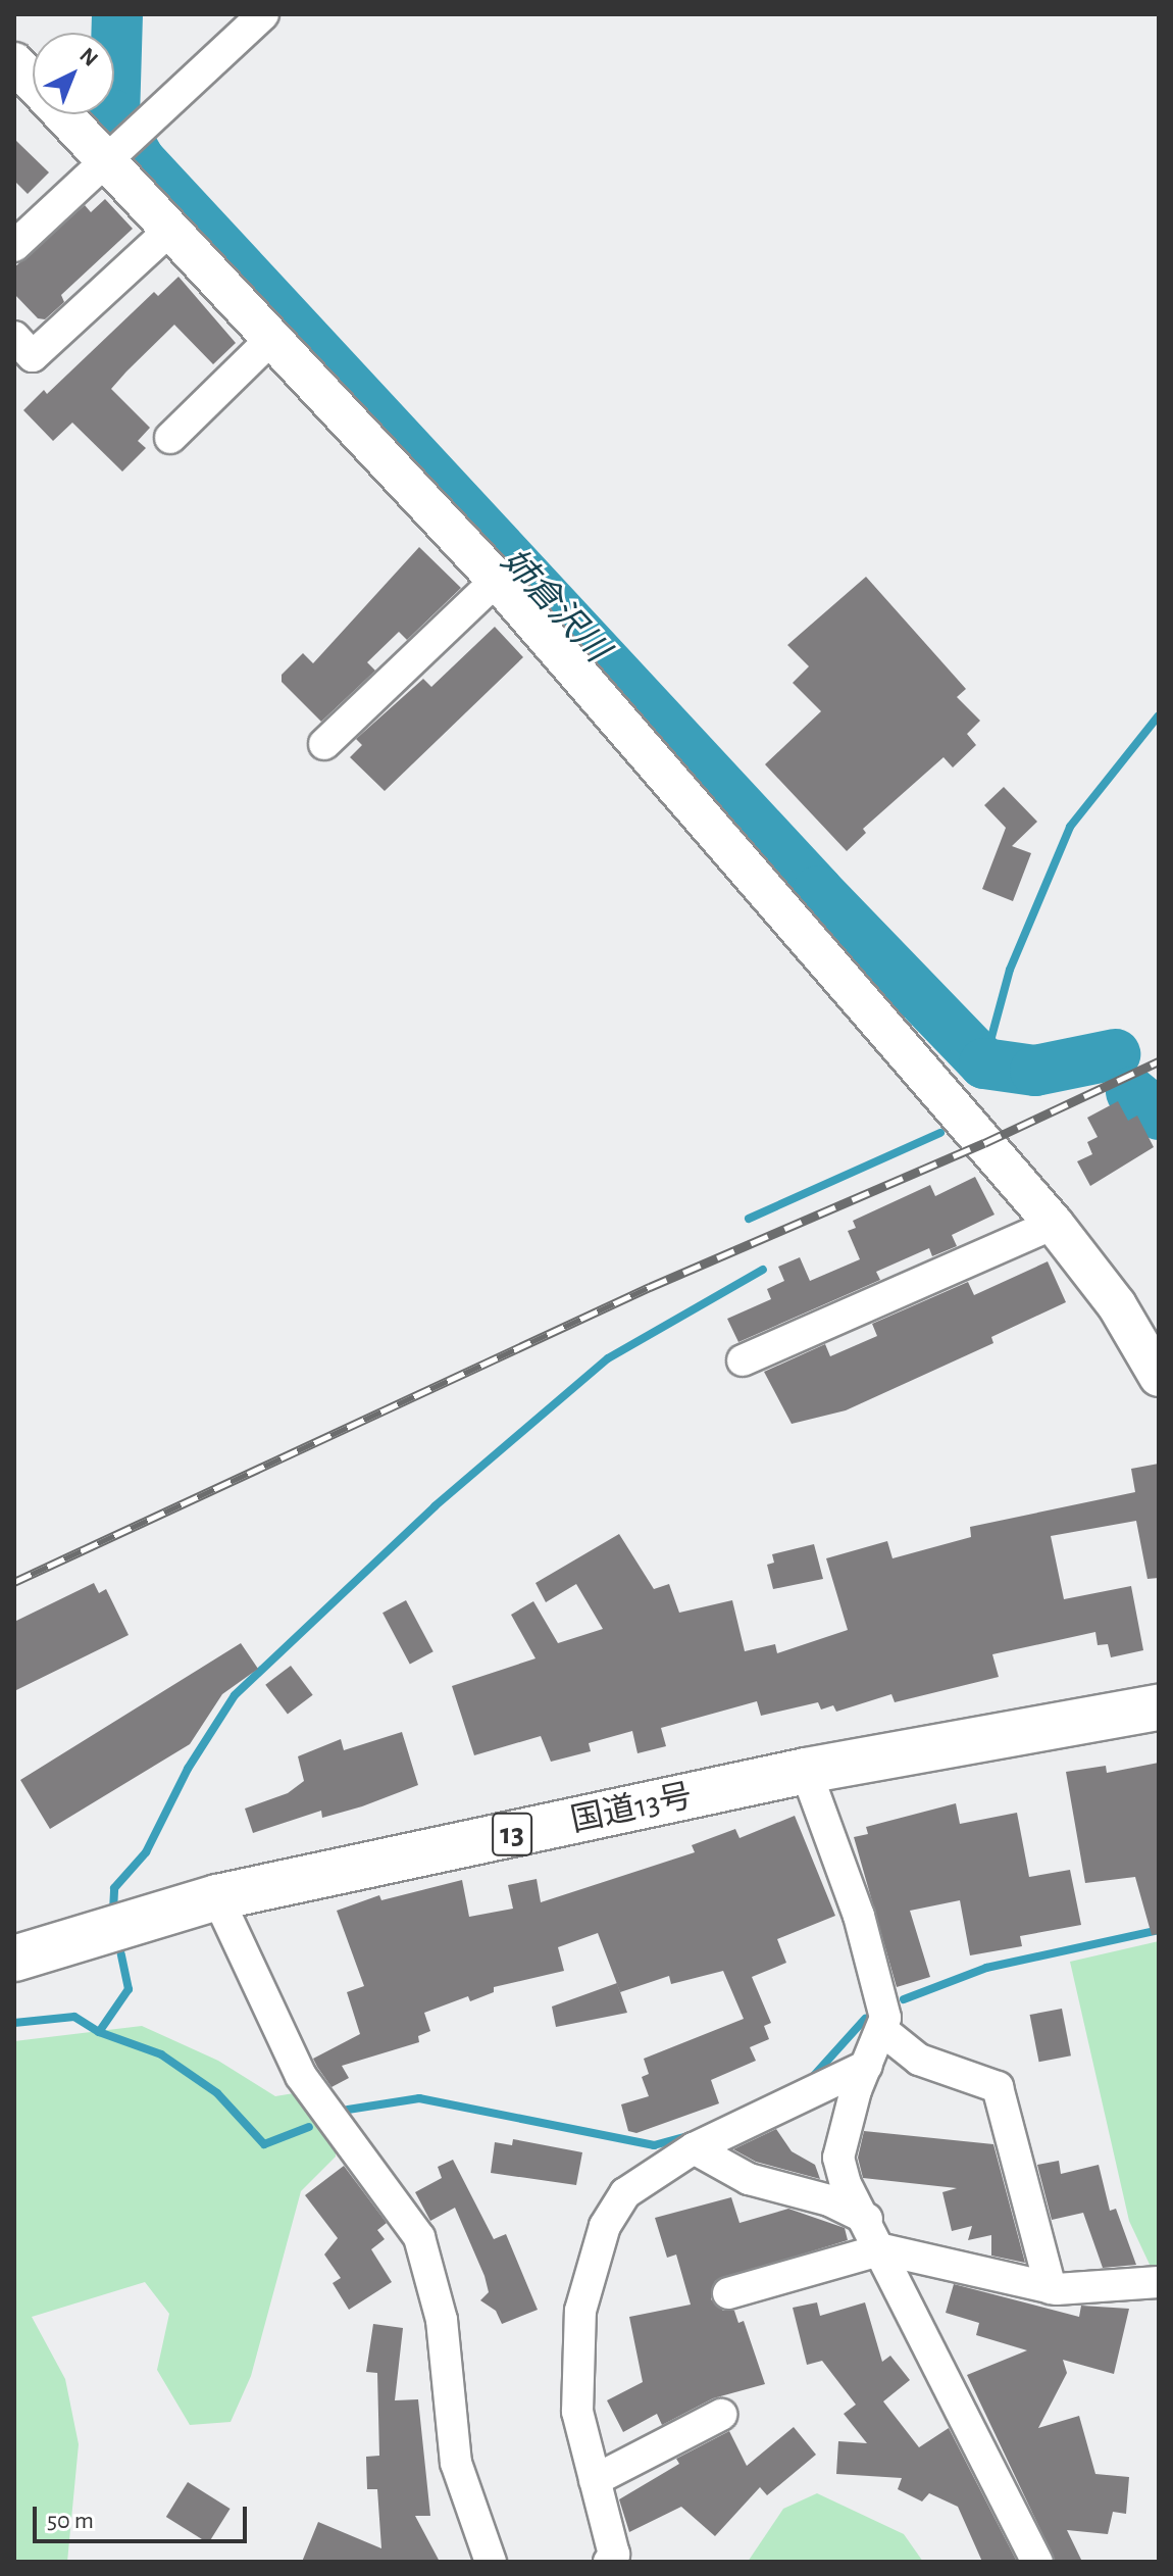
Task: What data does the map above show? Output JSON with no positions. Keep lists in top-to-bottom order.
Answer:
{
  "streets": {
    "highway": ["国道13号", "13"]
  },
  "water": ["姉倉沢川"],
  "scale_bar": "50 m",
  "north": "top right"
}
